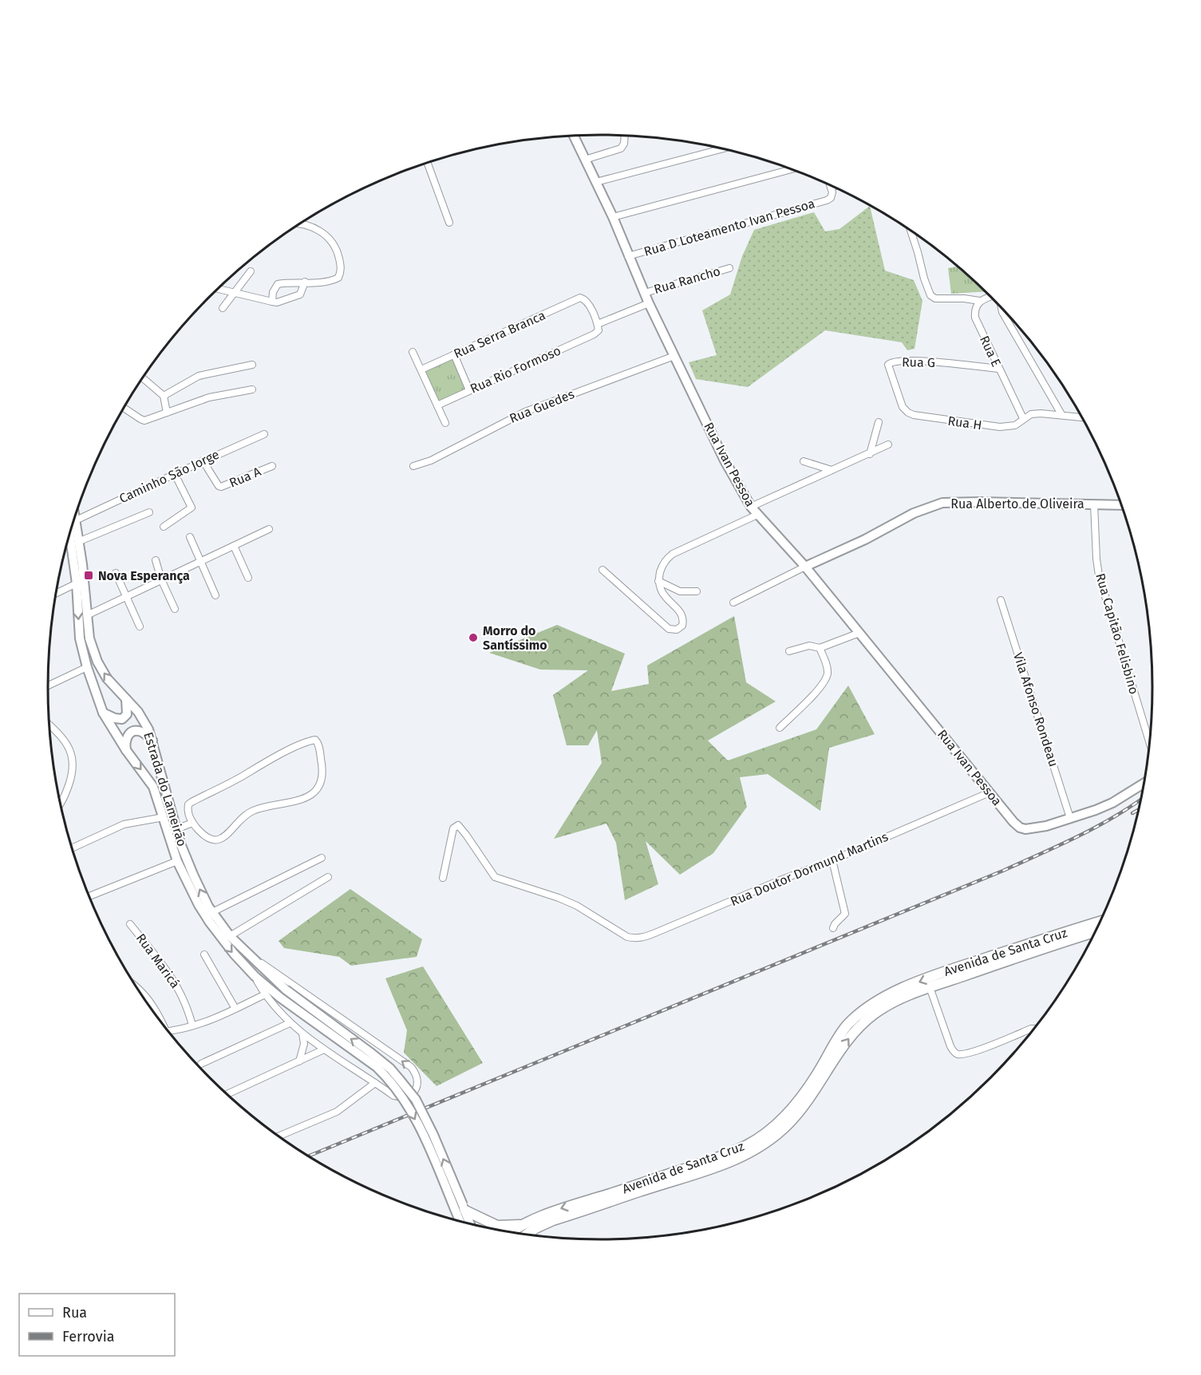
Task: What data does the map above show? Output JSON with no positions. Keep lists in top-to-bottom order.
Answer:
{
  "streets": {
    "main road": [
      "Rua Ivan Pessoa",
      "Rua Alberto de Oliveira",
      "Estrada do Lameirão",
      "Avenida de Santa Cruz"
    ],
    "street": [
      "Rua D Loteamento Ivan Pessoa",
      "Rua Rancho",
      "Rua Serra Branca",
      "Rua E",
      "Rua G",
      "Rua Rio Formoso",
      "Rua Guedes",
      "Rua H",
      "Caminho São Jorge",
      "Rua A",
      "Rua Capitão Felisbino",
      "Vila Afonso Rondeau",
      "Rua Doutor Dormund Martins",
      "Rua Maricá"
    ]
  },
  "crossings": [
    ["Rua D Loteamento Ivan Pessoa", "Rua Ivan Pessoa"],
    ["Rua Rancho", "Rua Ivan Pessoa"],
    ["Rua Serra Branca", "Rua Rio Formoso"],
    ["Rua E", "Rua G"],
    ["Rua E", "Rua H"],
    ["Rua G", "Rua H"],
    ["Rua Guedes", "Rua Ivan Pessoa"],
    ["Rua Ivan Pessoa", "Rua Alberto de Oliveira"],
    ["Rua Ivan Pessoa", "Vila Afonso Rondeau"],
    ["Rua Ivan Pessoa", "Rua Doutor Dormund Martins"],
    ["Caminho São Jorge", "Rua A"],
    ["Rua Alberto de Oliveira", "Rua Capitão Felisbino"]
  ],
  "places": {
    "transit": ["Nova Esperança"],
    "other": ["Morro do Santíssimo"]
  },
  "legend": ["Rua", "Ferrovia"]
}
